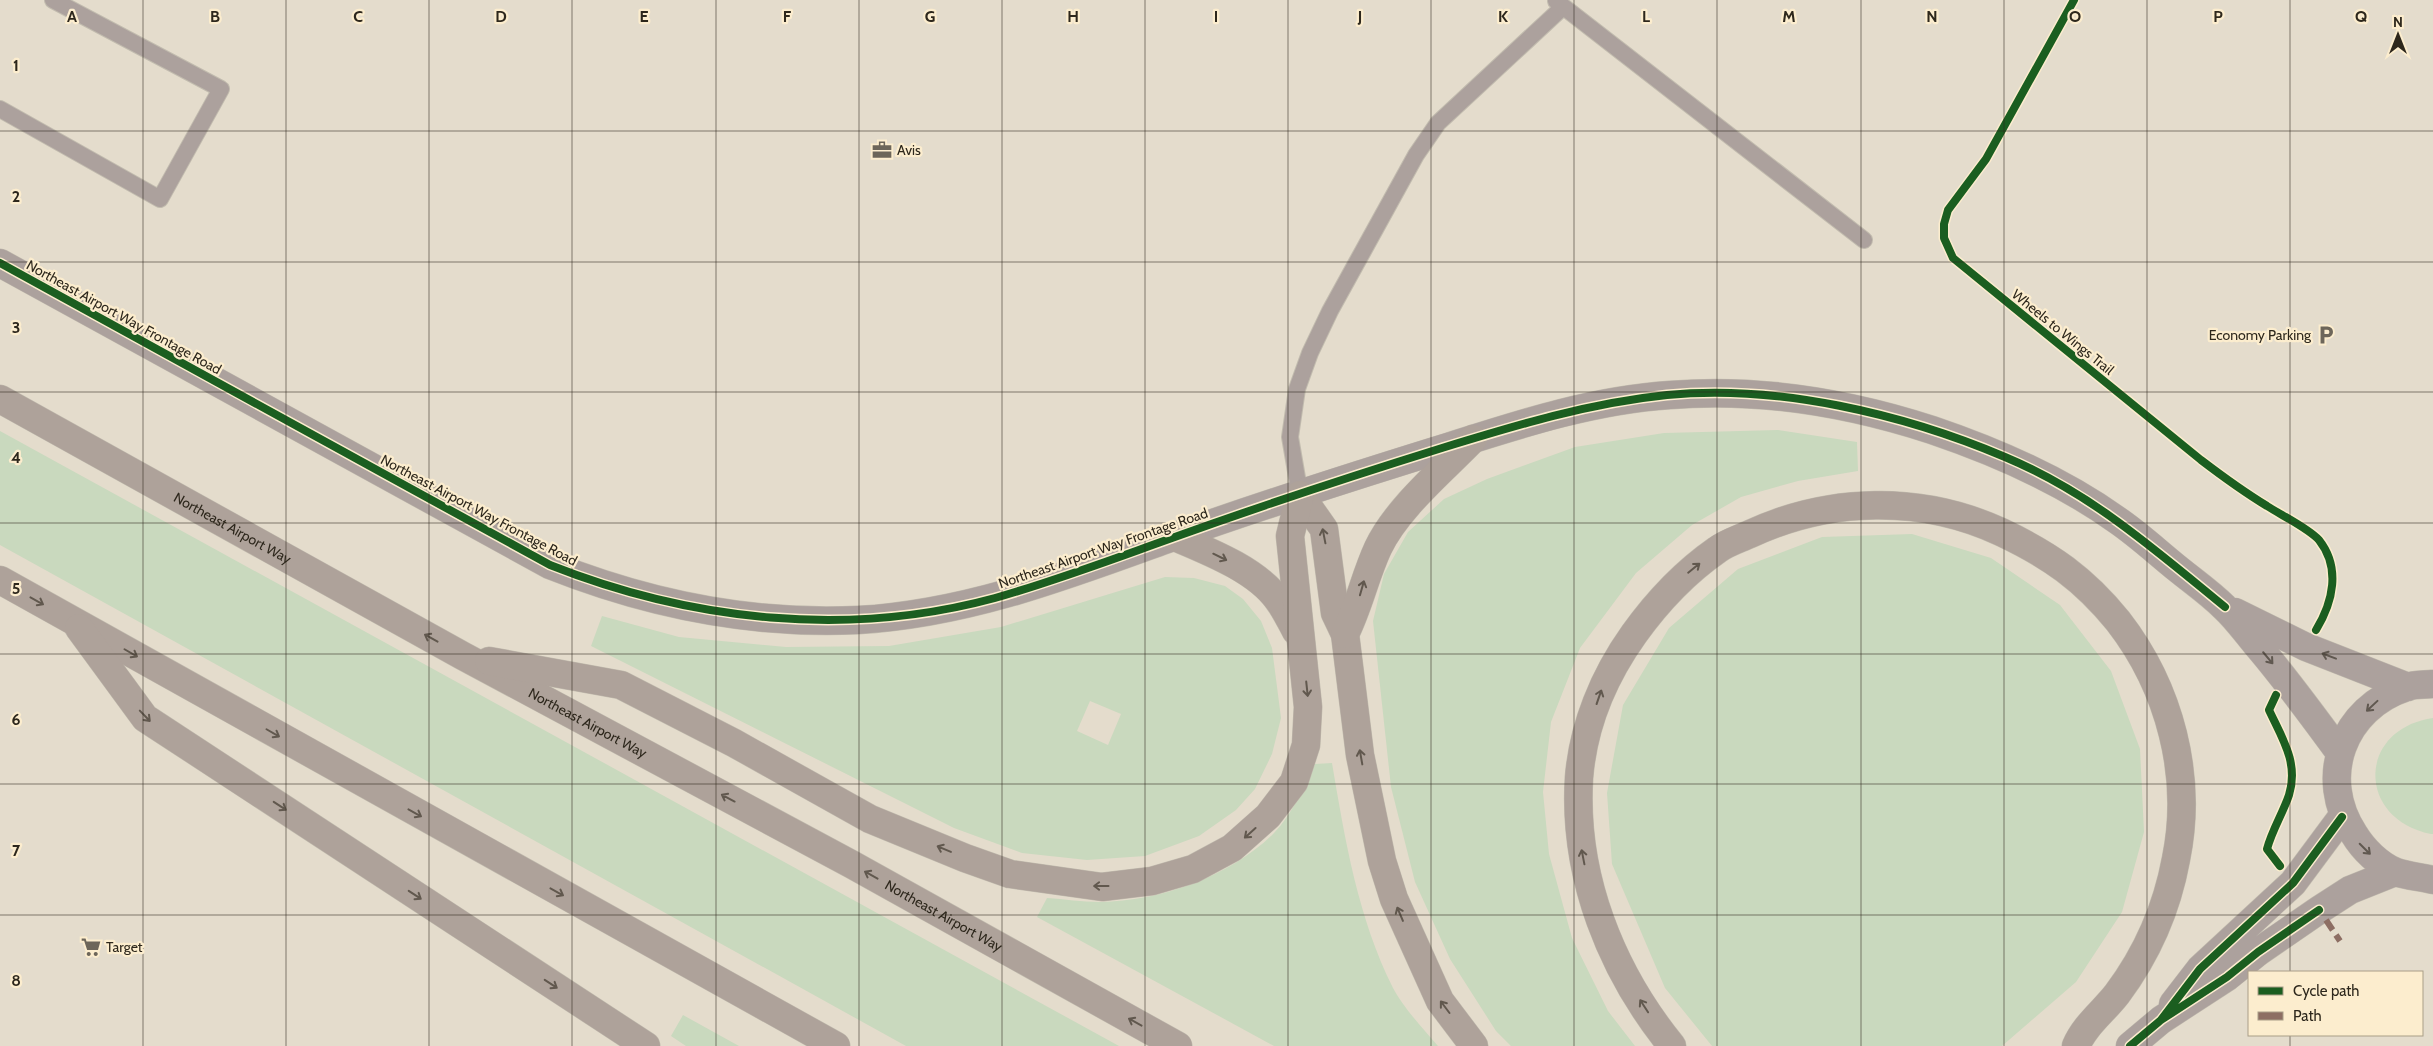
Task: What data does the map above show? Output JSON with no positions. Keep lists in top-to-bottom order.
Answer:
{
  "streets": {
    "main road": ["Northeast Airport Way"],
    "street": ["Northeast Airport Way Frontage Road"],
    "cycle path": ["Wheels to Wings Trail"]
  },
  "places": {
    "office": ["Avis"],
    "parking": ["Economy Parking"],
    "supermarket": ["Target"]
  },
  "legend": ["Cycle path", "Path"],
  "north": "top",
  "grid": {
    "columns": [
      "A",
      "B",
      "C",
      "D",
      "E",
      "F",
      "G",
      "H",
      "I",
      "J",
      "K",
      "L",
      "M",
      "N",
      "O",
      "P",
      "Q"
    ],
    "rows": [
      "1",
      "2",
      "3",
      "4",
      "5",
      "6",
      "7",
      "8"
    ]
  }
}
